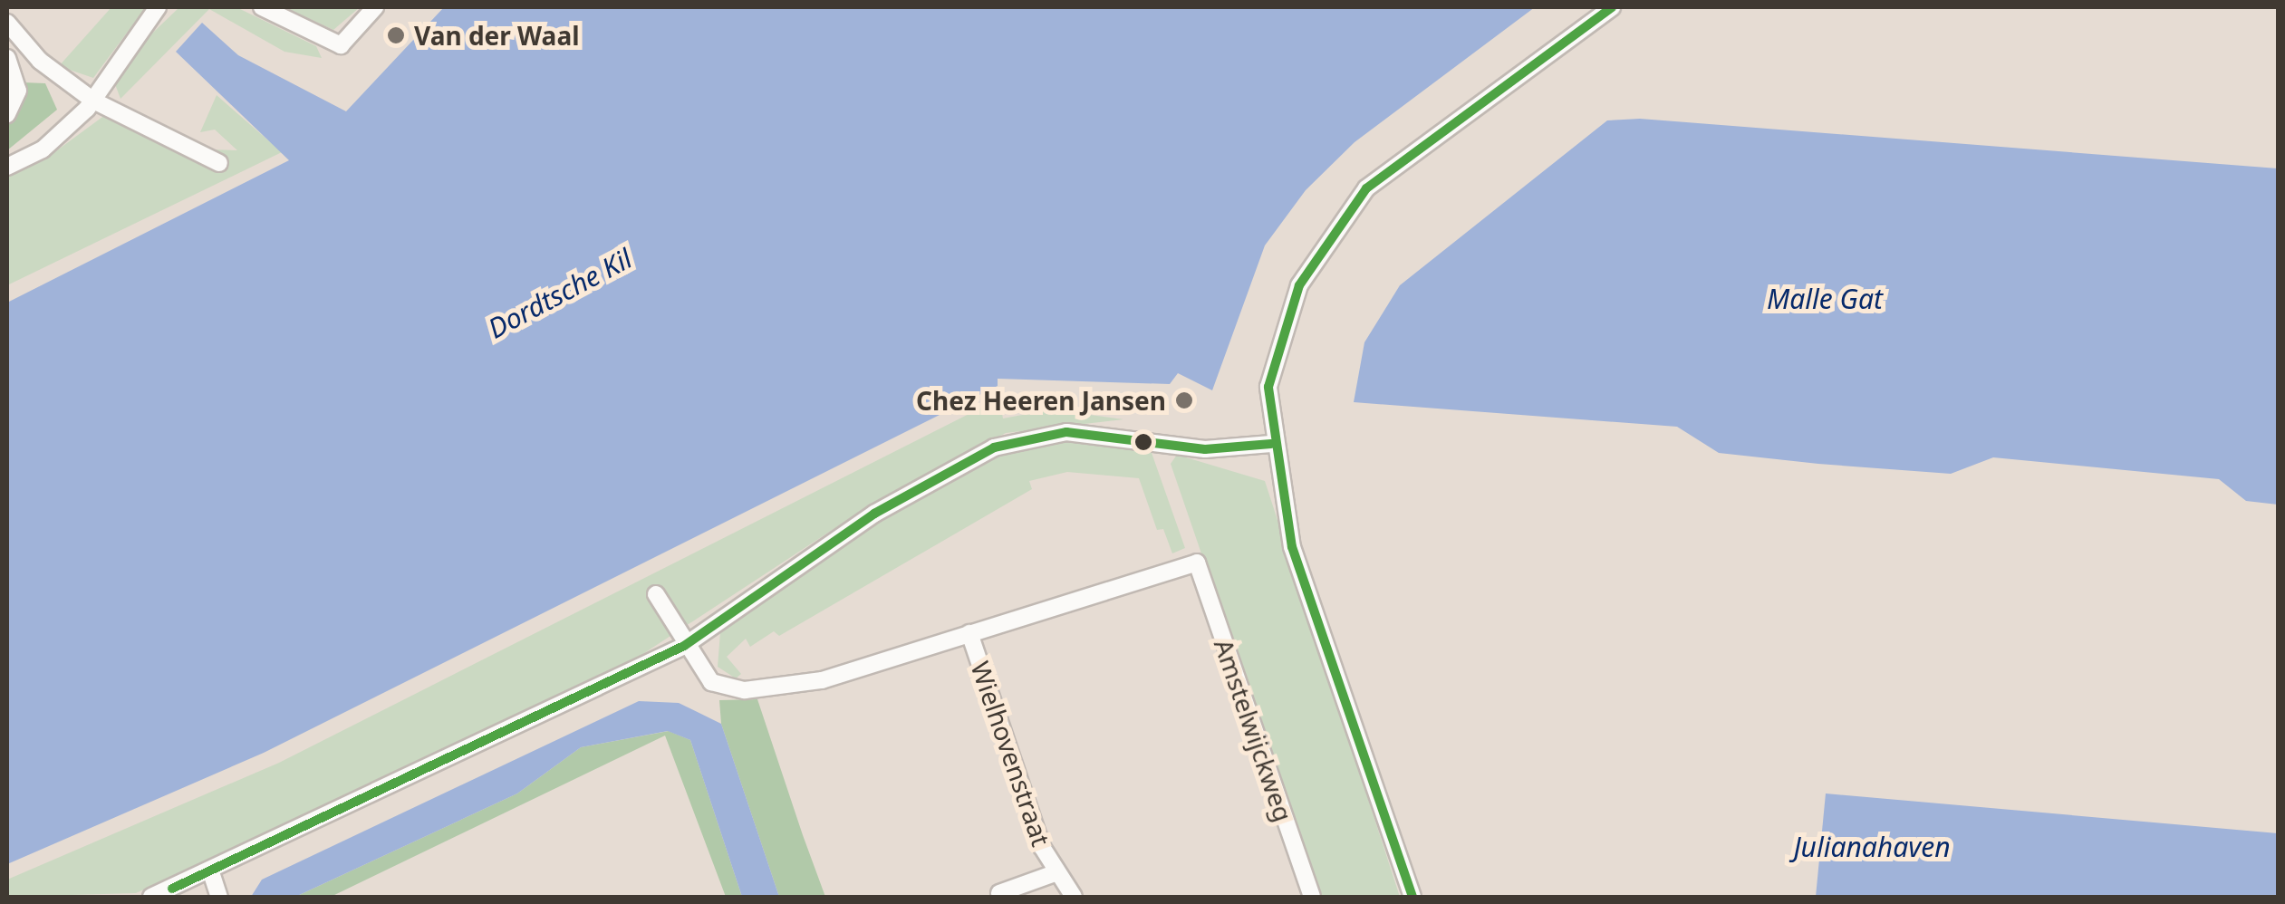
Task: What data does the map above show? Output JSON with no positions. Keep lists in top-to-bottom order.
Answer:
{
  "streets": {
    "street": ["Amstelwijckweg", "Wielhovenstraat"]
  },
  "crossings": [
    ["Amstelwijckweg", "Wielhovenstraat"]
  ],
  "water": ["Dordtsche Kil", "Malle Gat", "Julianahaven"],
  "places": ["Van der Waal", "Chez Heeren Jansen"]
}
